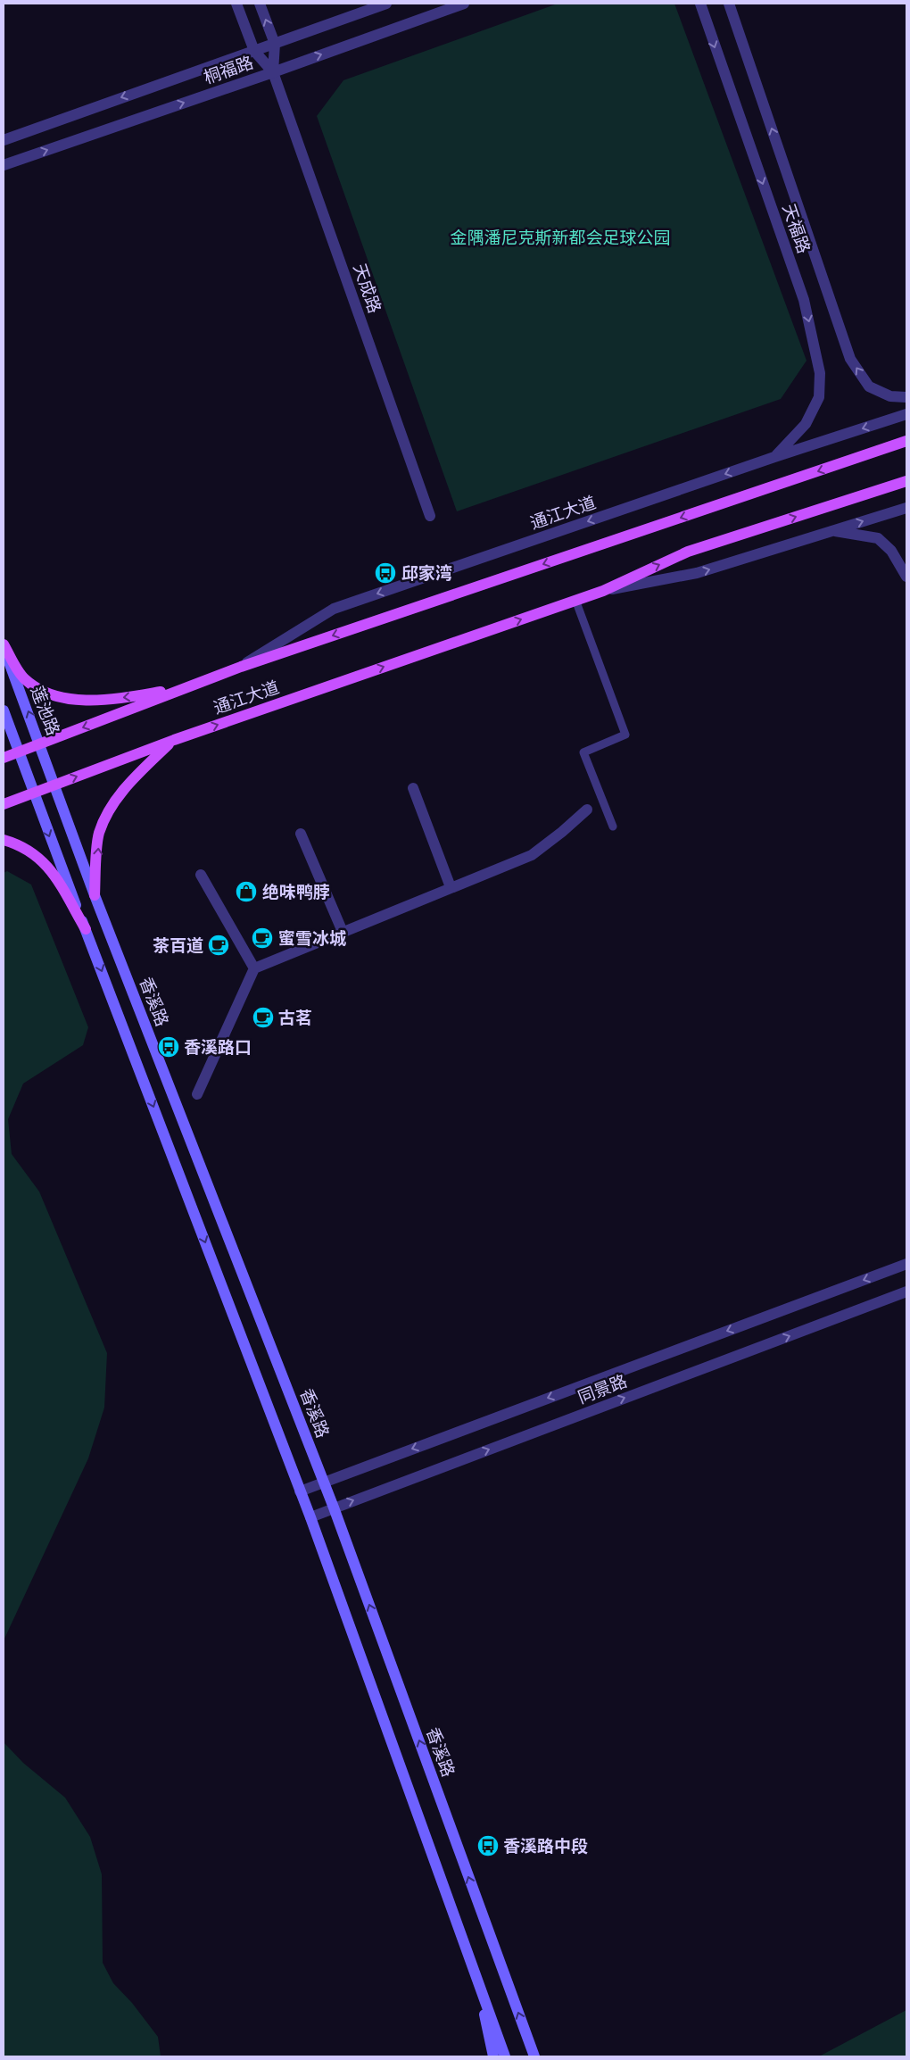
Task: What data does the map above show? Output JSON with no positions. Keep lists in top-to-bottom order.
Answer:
{
  "streets": {
    "main road": ["通江大道", "莲池路", "香溪路"],
    "street": [
      "桐福路",
      "天福路",
      "天成路",
      "同景路"
    ]
  },
  "crossings": [
    ["桐福路", "天成路"],
    ["天福路", "通江大道"],
    ["通江大道", "莲池路"],
    ["通江大道", "香溪路"],
    ["莲池路", "香溪路"],
    ["香溪路", "同景路"]
  ],
  "parks": ["金隅潘尼克斯新都会足球公园"],
  "places": {
    "bus stop": ["邱家湾", "香溪路口", "香溪路中段"],
    "shop": ["绝味鸭脖"],
    "cafe": ["蜜雪冰城", "茶百道", "古茗"]
  }
}
